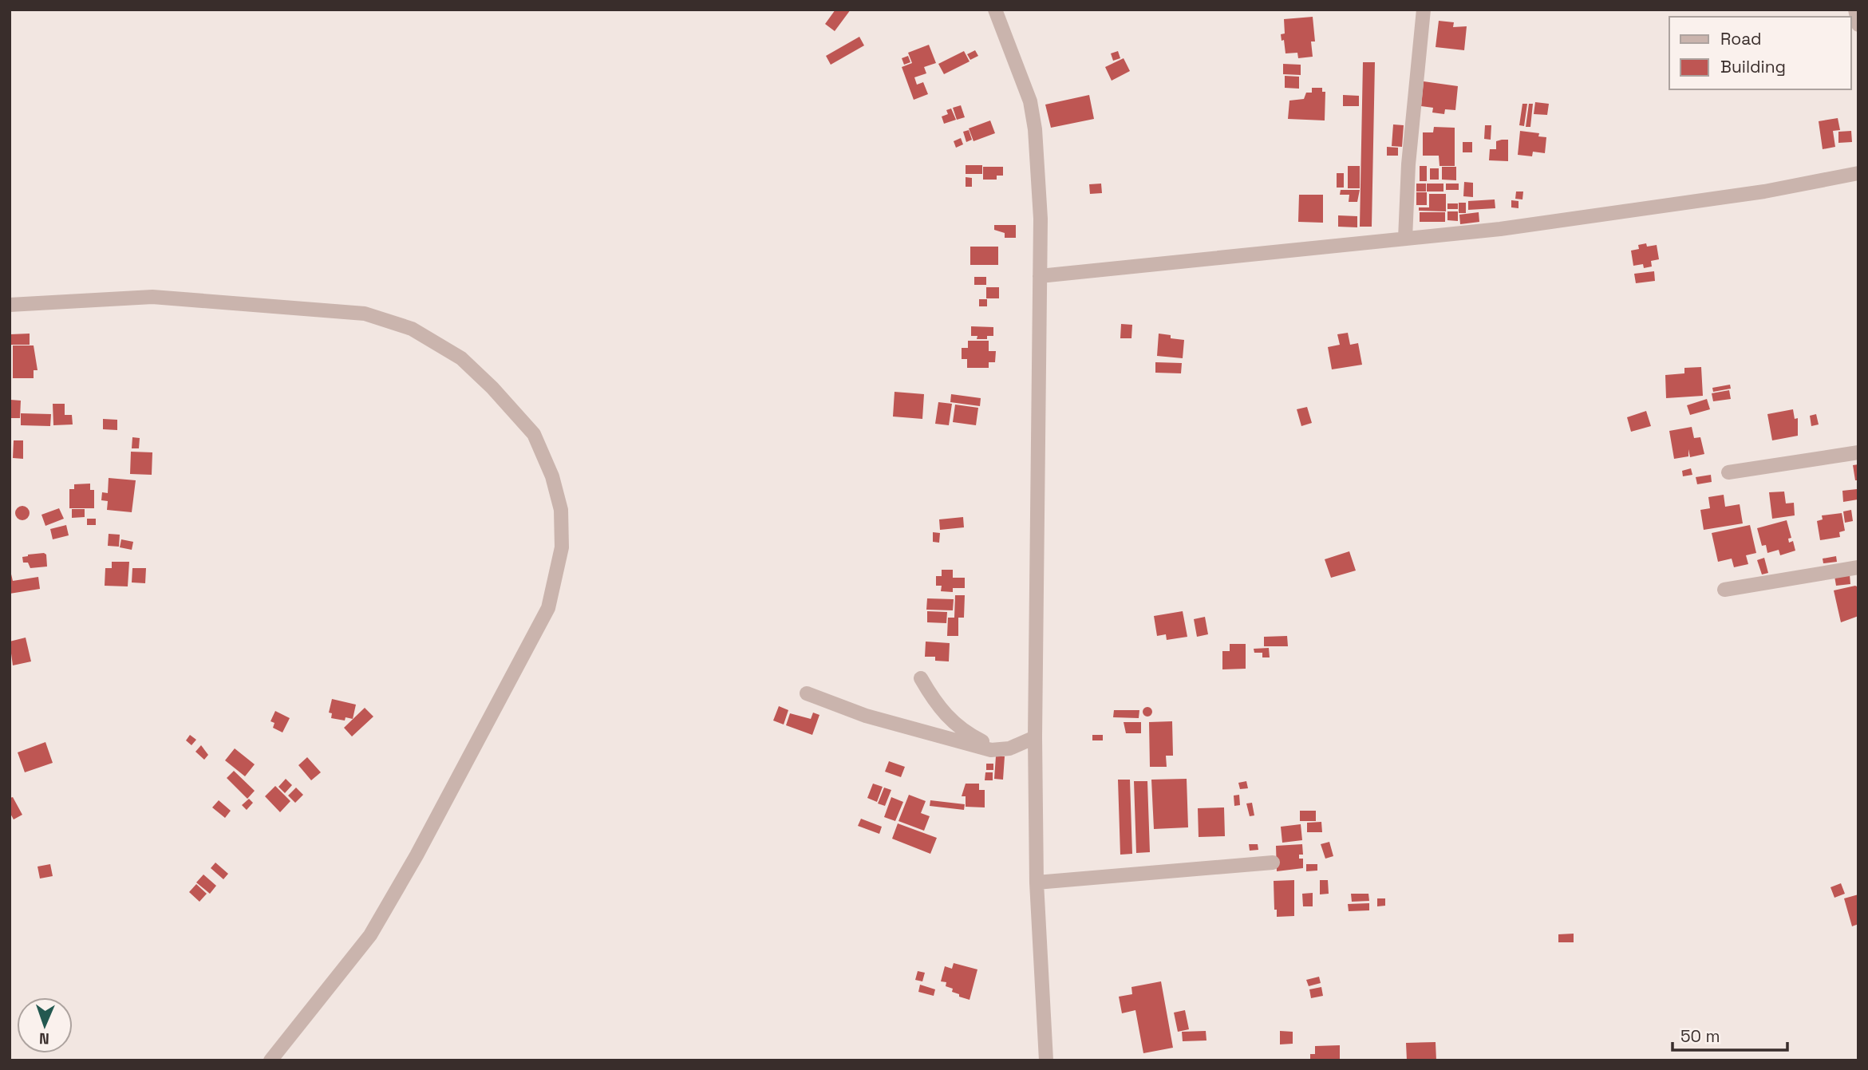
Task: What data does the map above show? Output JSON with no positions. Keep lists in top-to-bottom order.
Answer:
{
  "legend": ["Road", "Building"],
  "scale_bar": "50 m",
  "north": "bottom"
}
